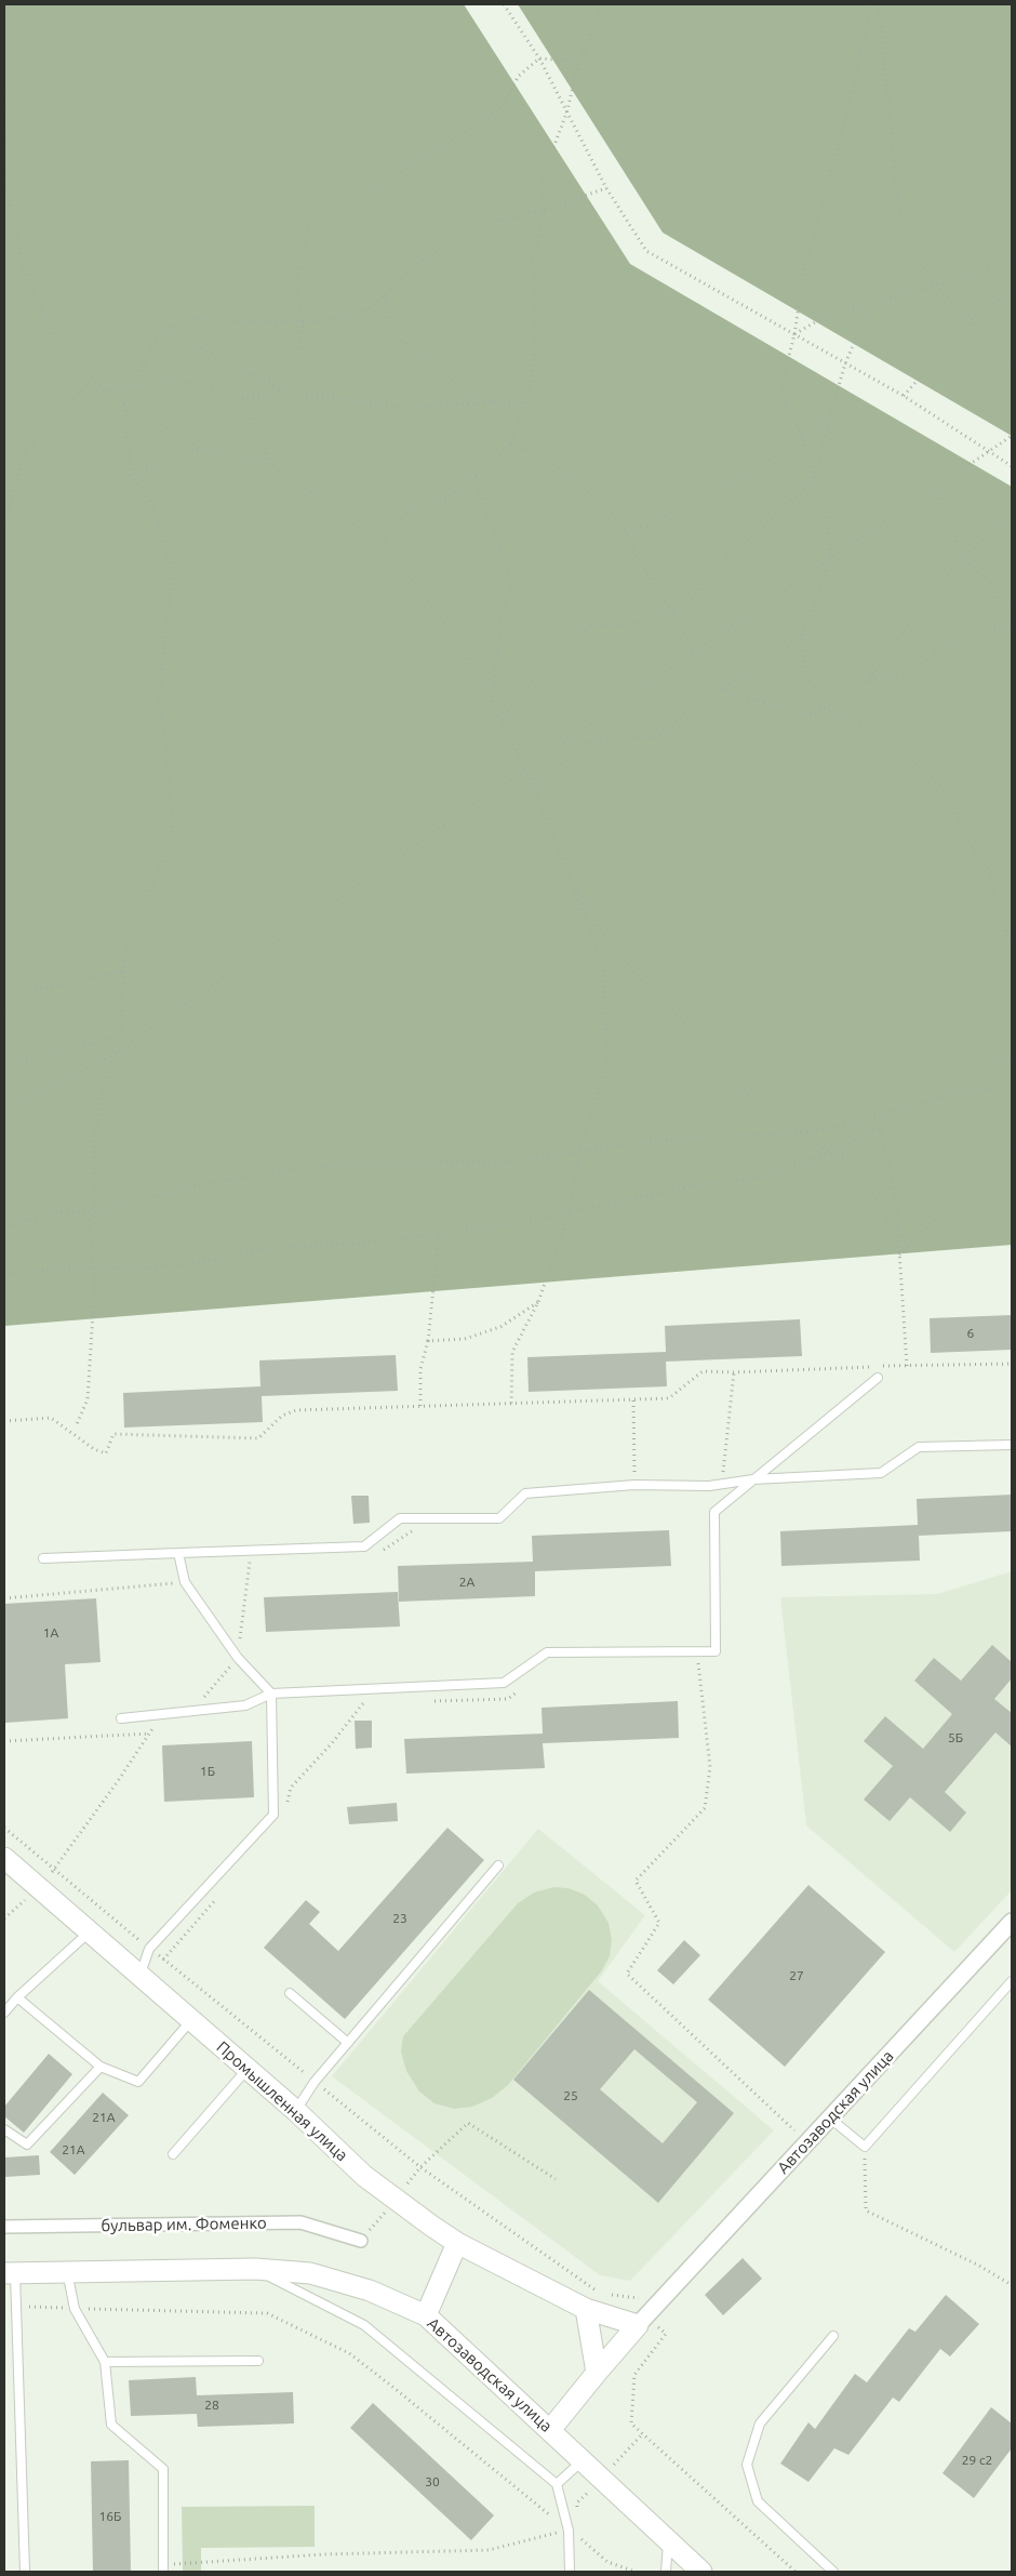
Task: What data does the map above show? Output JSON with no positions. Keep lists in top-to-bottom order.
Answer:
{
  "streets": {
    "street": ["Промышленная улица", "Автозаводская улица", "бульвар им. Фоменко"]
  },
  "crossings": [
    ["Промышленная улица", "Автозаводская улица"]
  ],
  "house_numbers": [
    "6",
    "2А",
    "1А",
    "5Б",
    "1Б",
    "23",
    "27",
    "25",
    "21А",
    "21А",
    "28",
    "29 с2",
    "30",
    "16Б"
  ]
}
